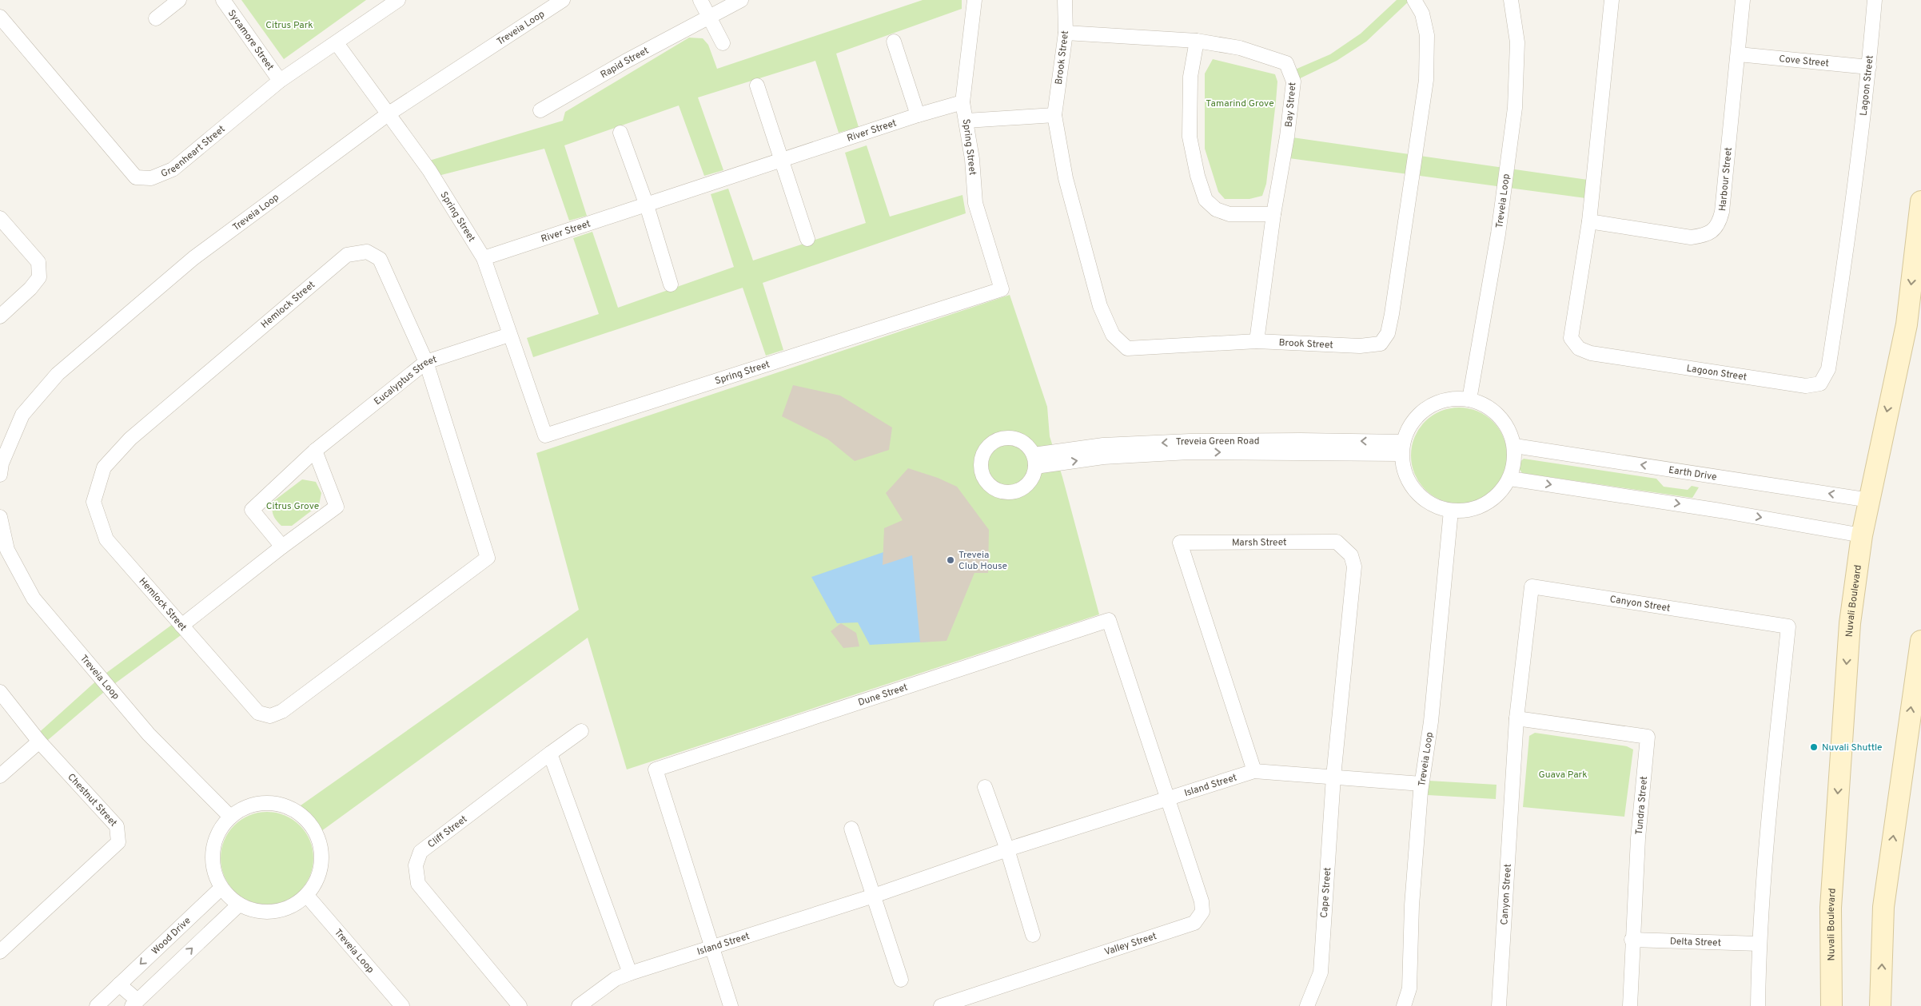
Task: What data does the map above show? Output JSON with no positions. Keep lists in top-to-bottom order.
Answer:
{
  "streets": {
    "street": [
      "Treveia Loop",
      "Sycamore Street",
      "Brook Street",
      "Cove Street",
      "Rapid Street",
      "Lagoon Street",
      "Bay Street",
      "River Street",
      "Spring Street",
      "Greenheart Street",
      "Harbour Street",
      "Hemlock Street",
      "Eucalyptus Street",
      "Treveia Green Road",
      "Earth Drive",
      "Marsh Street",
      "Nuvali Boulevard",
      "Canyon Street",
      "Dune Street",
      "Island Street",
      "Chestnut Street",
      "Tundra Street",
      "Cliff Street",
      "Cape Street",
      "Wood Drive",
      "Delta Street",
      "Valley Street"
    ]
  },
  "crossings": [
    ["Treveia Loop", "Spring Street"],
    ["Treveia Loop", "Treveia Green Road"],
    ["Treveia Loop", "Earth Drive"],
    ["Treveia Loop", "Island Street"],
    ["Treveia Loop", "Wood Drive"],
    ["Sycamore Street", "Greenheart Street"],
    ["Brook Street", "Bay Street"],
    ["Cove Street", "Lagoon Street"],
    ["Cove Street", "Harbour Street"],
    ["Lagoon Street", "Harbour Street"],
    ["River Street", "Spring Street"],
    ["Spring Street", "Eucalyptus Street"],
    ["Hemlock Street", "Eucalyptus Street"],
    ["Treveia Green Road", "Earth Drive"],
    ["Earth Drive", "Nuvali Boulevard"],
    ["Marsh Street", "Island Street"],
    ["Marsh Street", "Cape Street"],
    ["Canyon Street", "Tundra Street"],
    ["Canyon Street", "Delta Street"],
    ["Dune Street", "Island Street"],
    ["Dune Street", "Valley Street"],
    ["Island Street", "Cape Street"],
    ["Island Street", "Valley Street"],
    ["Tundra Street", "Delta Street"]
  ],
  "parks": [
    "Citrus Park",
    "Tamarind Grove",
    "Citrus Grove",
    "Guava Park"
  ],
  "places": ["Treveia Club House", "Nuvali Shuttle"]
}
